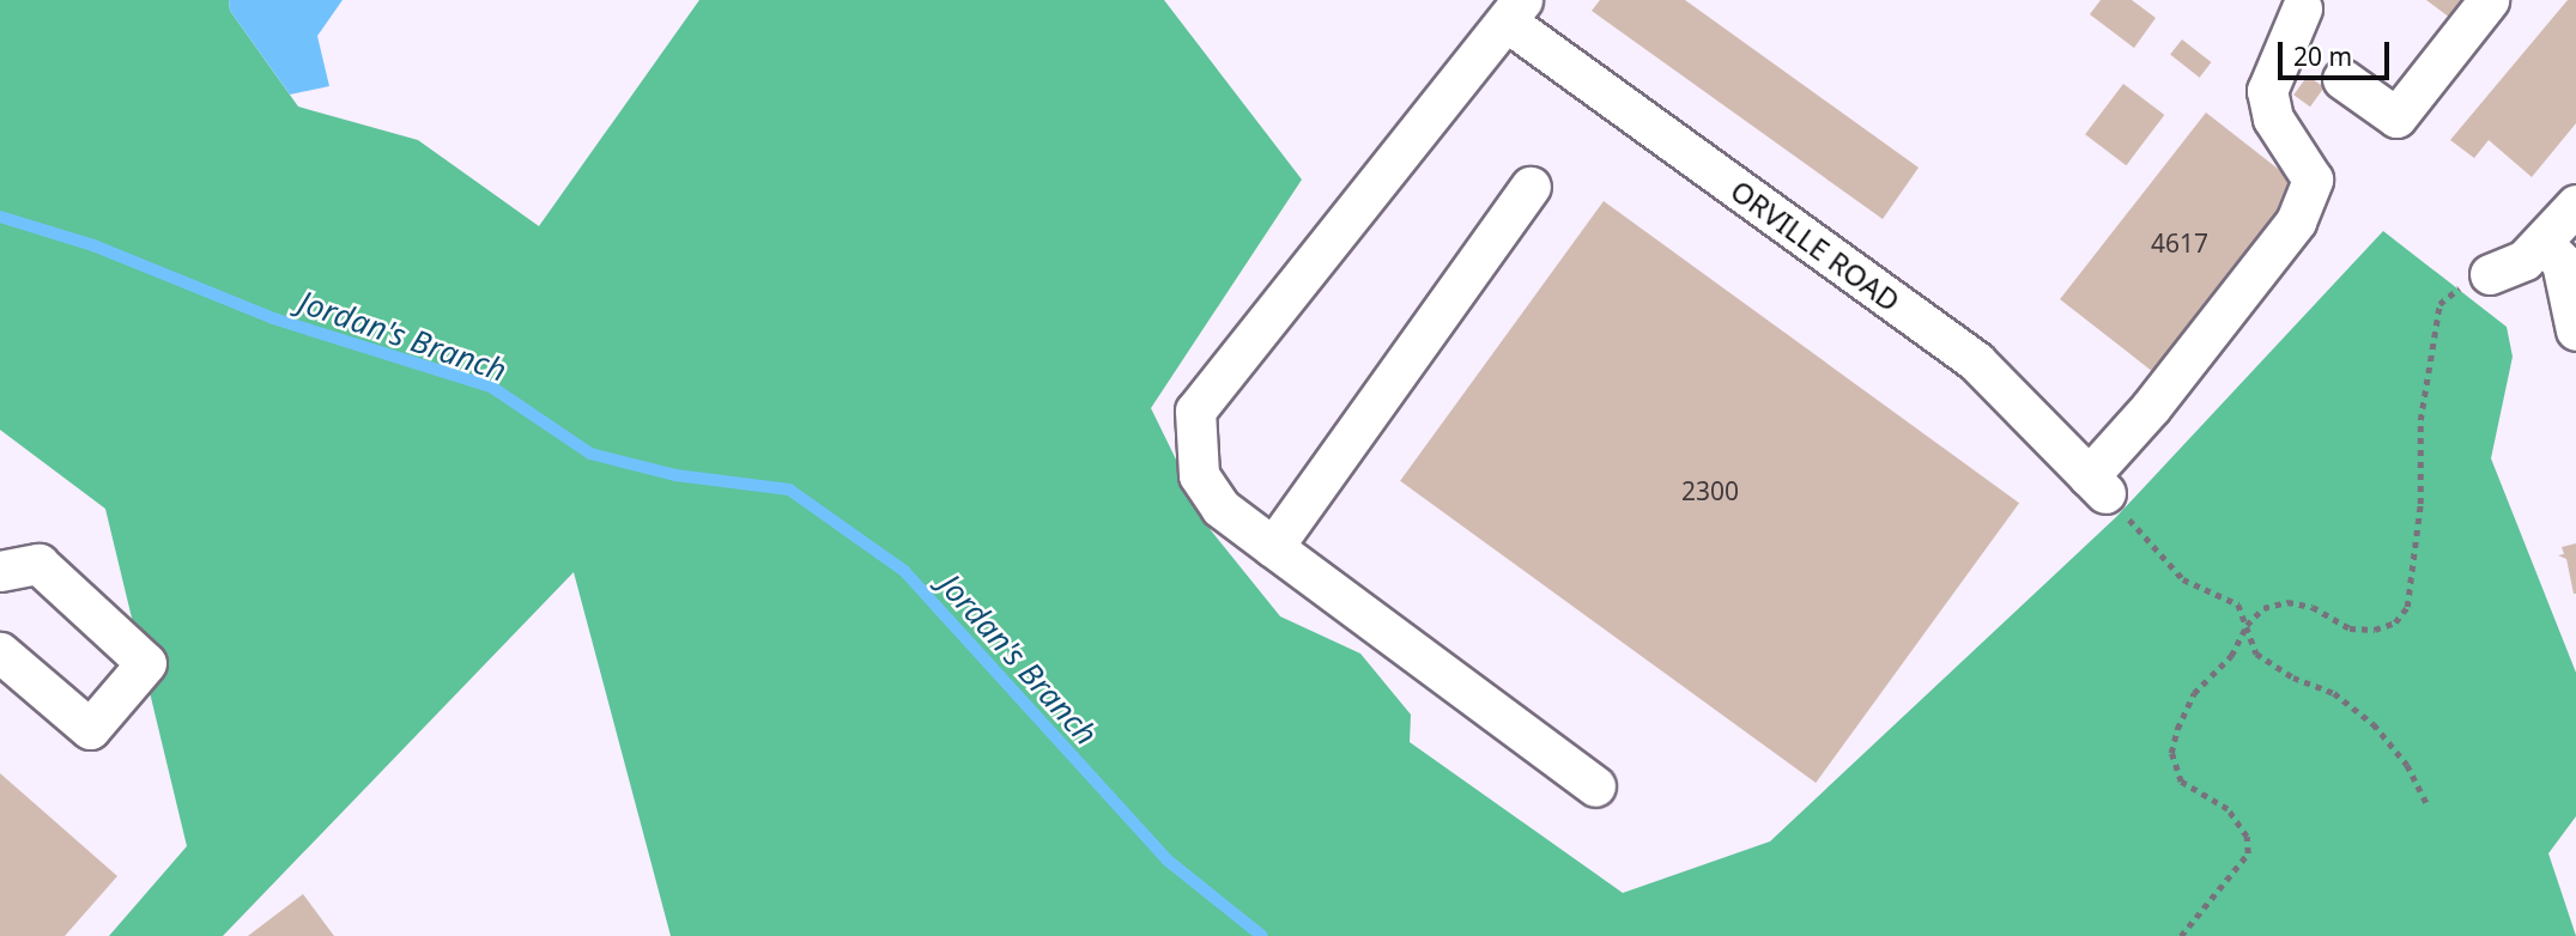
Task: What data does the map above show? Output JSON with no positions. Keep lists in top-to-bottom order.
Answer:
{
  "streets": {
    "street": ["ORVILLE ROAD"]
  },
  "water": ["Jordan's Branch"],
  "house_numbers": ["4617", "2300"],
  "scale_bar": "20 m"
}
